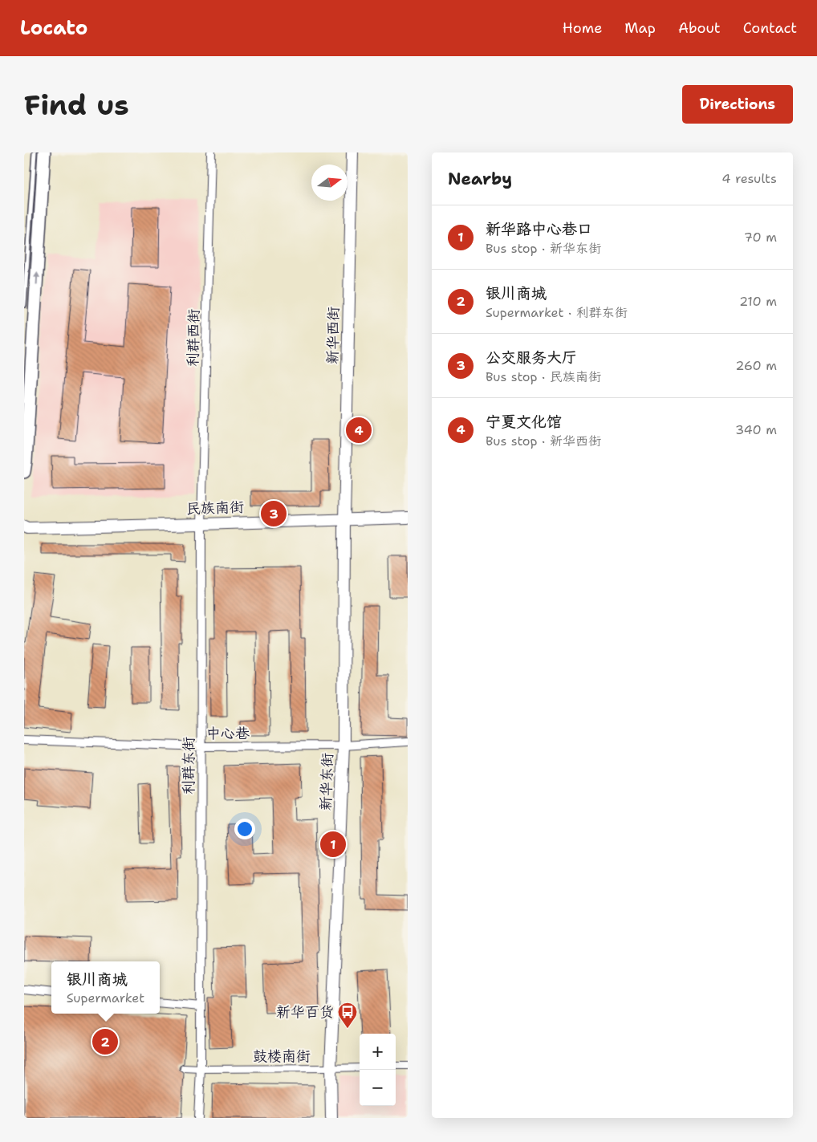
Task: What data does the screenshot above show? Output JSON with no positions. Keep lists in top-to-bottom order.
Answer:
{
  "streets": {
    "street": [
      "新华西街",
      "利群西街",
      "民族南街",
      "中心巷",
      "利群东街",
      "新华东街",
      "鼓楼南街"
    ]
  },
  "crossings": [
    ["新华西街", "民族南街"],
    ["新华西街", "新华东街"],
    ["利群西街", "民族南街"],
    ["利群西街", "利群东街"],
    ["民族南街", "利群东街"],
    ["民族南街", "新华东街"],
    ["中心巷", "利群东街"],
    ["中心巷", "新华东街"],
    ["利群东街", "鼓楼南街"],
    ["新华东街", "鼓楼南街"]
  ],
  "places": {
    "bus stop": ["新华百货"]
  },
  "north": "right",
  "page": {
    "header": "Locato",
    "nav": [
      "Home",
      "Map",
      "About",
      "Contact"
    ],
    "buttons": "Directions",
    "title": "Find us",
    "heading": ["Nearby", "4 results"],
    "list": [
      {
        "mark": "1",
        "name": "新华路中心巷口",
        "note": "Bus stop · 新华东街",
        "value": "70 m"
      },
      {
        "mark": "2",
        "name": "银川商城",
        "note": "Supermarket · 利群东街",
        "value": "210 m"
      },
      {
        "mark": "3",
        "name": "公交服务大厅",
        "note": "Bus stop · 民族南街",
        "value": "260 m"
      },
      {
        "mark": "4",
        "name": "宁夏文化馆",
        "note": "Bus stop · 新华西街",
        "value": "340 m"
      }
    ],
    "pins": [
      "4",
      "3",
      "1",
      "2"
    ],
    "popup": ["银川商城", "Supermarket"],
    "map_buttons": ["+", "−"]
  }
}
